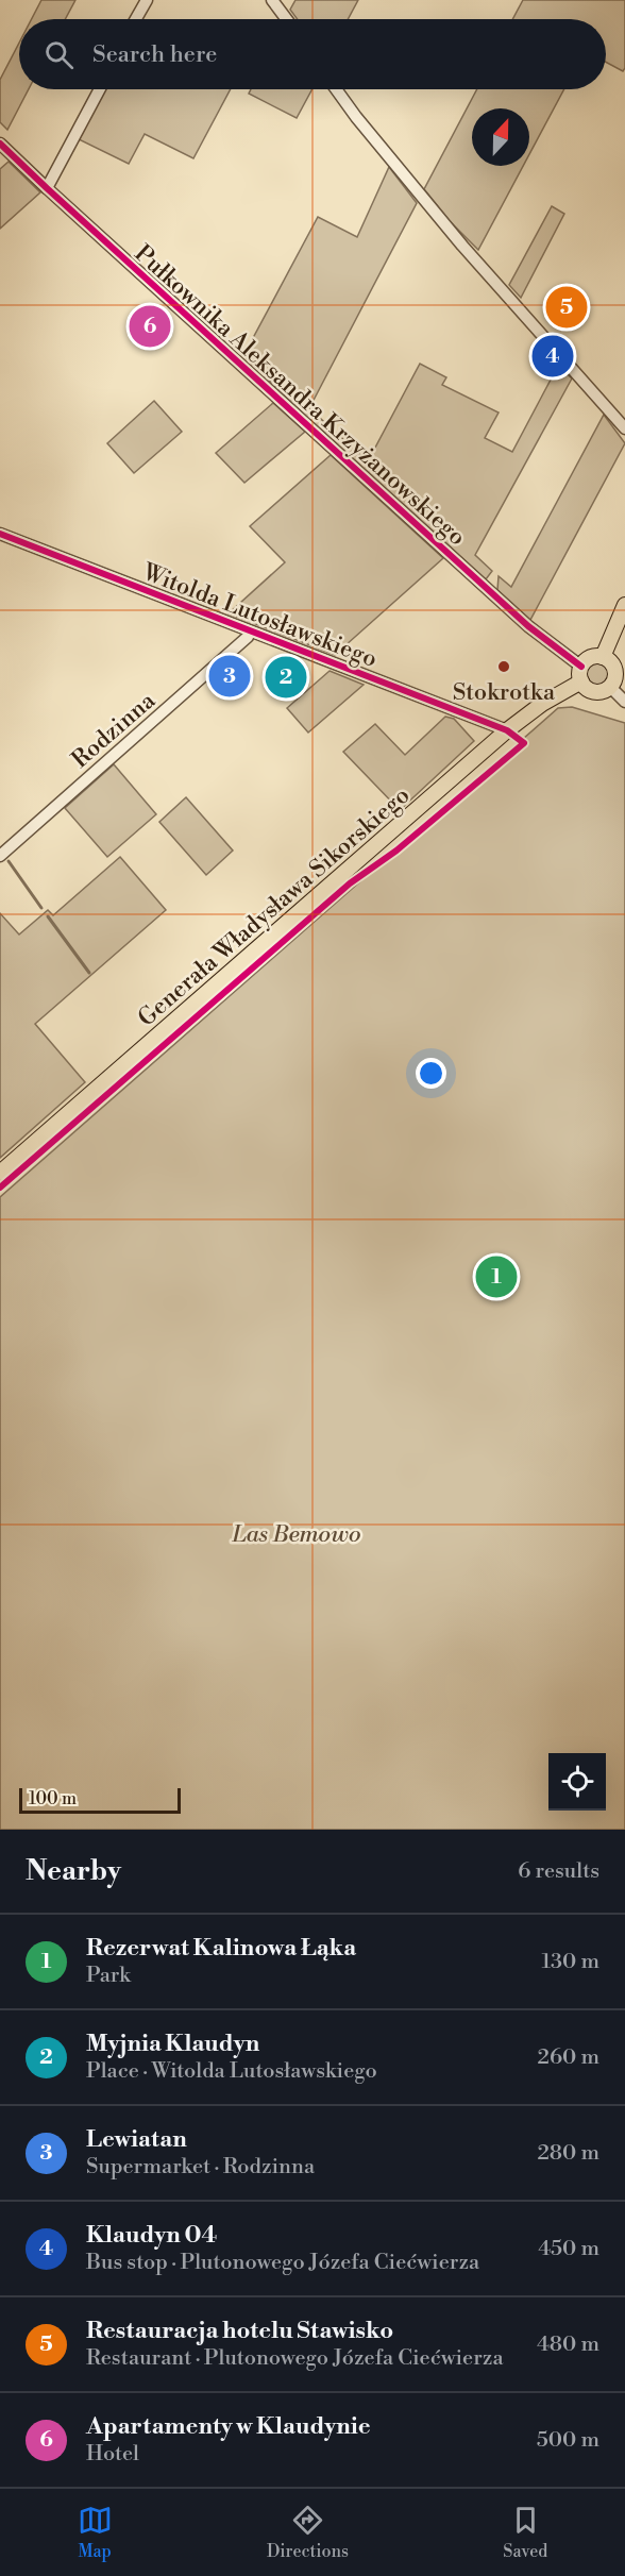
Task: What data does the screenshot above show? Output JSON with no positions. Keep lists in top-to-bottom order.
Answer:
{
  "streets": {
    "main road": ["Generała Władysława Sikorskiego"],
    "street": ["Pułkownika Aleksandra Krzyżanowskiego", "Witolda Lutosławskiego", "Rodzinna"]
  },
  "crossings": [
    ["Pułkownika Aleksandra Krzyżanowskiego", "Generała Władysława Sikorskiego"],
    ["Witolda Lutosławskiego", "Rodzinna"],
    ["Witolda Lutosławskiego", "Generała Władysława Sikorskiego"]
  ],
  "parks": ["Las Bemowo"],
  "places": ["Stokrotka"],
  "scale_bar": "100 m",
  "north": "top",
  "page": {
    "search": "Search here",
    "pins": [
      "5",
      "6",
      "4",
      "3",
      "2",
      "1"
    ],
    "scale": "100 m",
    "heading": ["Nearby", "6 results"],
    "list": [
      {
        "mark": "1",
        "name": "Rezerwat Kalinowa Łąka",
        "note": "Park",
        "value": "130 m"
      },
      {
        "mark": "2",
        "name": "Myjnia Klaudyn",
        "note": "Place · Witolda Lutosławskiego",
        "value": "260 m"
      },
      {
        "mark": "3",
        "name": "Lewiatan",
        "note": "Supermarket · Rodzinna",
        "value": "280 m"
      },
      {
        "mark": "4",
        "name": "Klaudyn 04",
        "note": "Bus stop · Plutonowego Józefa Ciećwierza",
        "value": "450 m"
      },
      {
        "mark": "5",
        "name": "Restauracja hotelu Stawisko",
        "note": "Restaurant · Plutonowego Józefa Ciećwierza",
        "value": "480 m"
      },
      {
        "mark": "6",
        "name": "Apartamenty w Klaudynie",
        "note": "Hotel",
        "value": "500 m"
      }
    ],
    "nav": ["Map", "Directions", "Saved"]
  }
}
